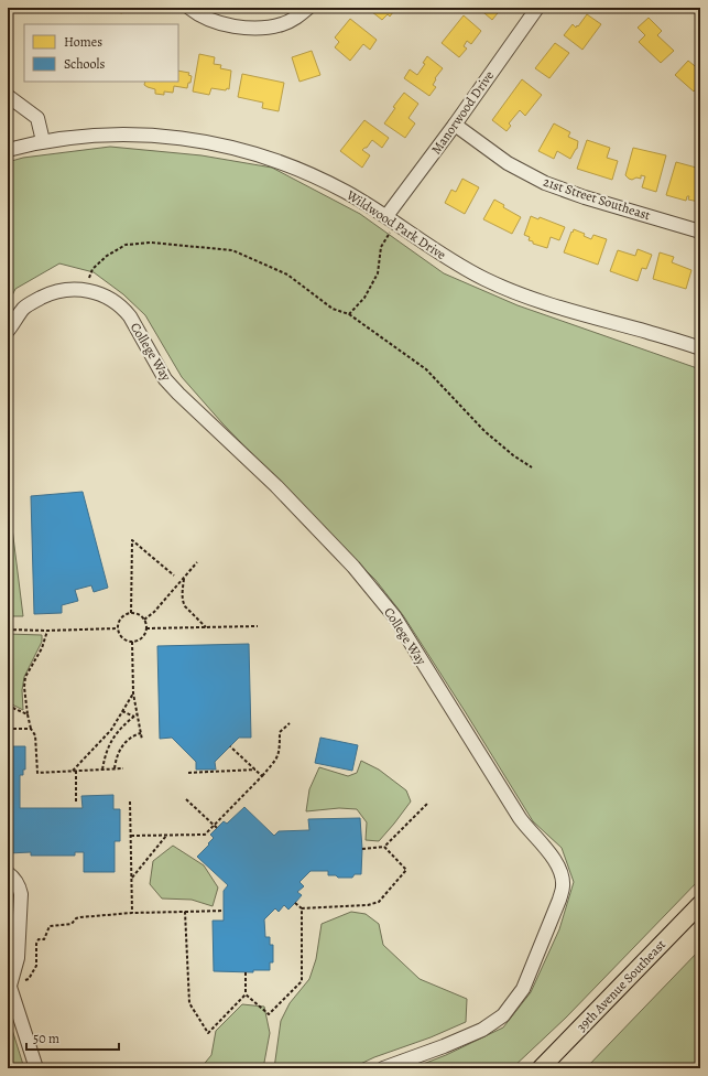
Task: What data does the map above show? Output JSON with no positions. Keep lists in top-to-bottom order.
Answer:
{
  "streets": {
    "main road": ["39th Avenue Southeast"],
    "street": [
      "Manorwood Drive",
      "21st Street Southeast",
      "Wildwood Park Drive",
      "College Way"
    ]
  },
  "crossings": [
    ["Manorwood Drive", "21st Street Southeast"],
    ["Manorwood Drive", "Wildwood Park Drive"]
  ],
  "legend": ["Homes", "Schools"],
  "scale_bar": "50 m"
}
